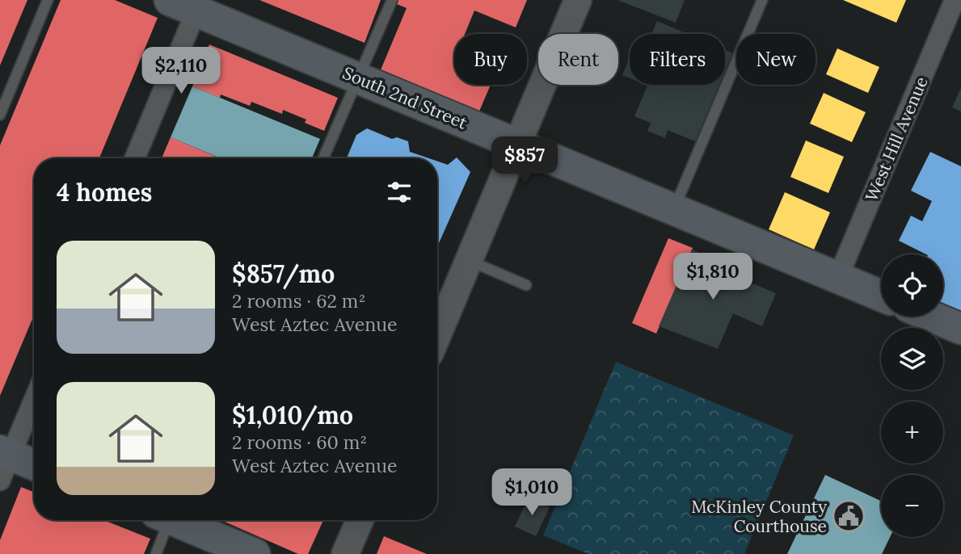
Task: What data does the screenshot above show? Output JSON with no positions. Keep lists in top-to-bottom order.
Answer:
{
  "streets": {
    "main road": ["South 2nd Street"],
    "street": ["West Hill Avenue"]
  },
  "crossings": [
    ["South 2nd Street", "West Hill Avenue"]
  ],
  "places": {
    "public building": ["McKinley County Courthouse"]
  },
  "page": {
    "chip": [
      "Buy",
      "Rent",
      "Filters",
      "New"
    ],
    "price": [
      "$2,110",
      "$857",
      "$1,810",
      "$1,010"
    ],
    "heading": "4 homes",
    "list": [
      {
        "name": "$857/mo",
        "note": "2 rooms · 62 m² · West Aztec Avenue"
      },
      {
        "name": "$1,010/mo",
        "note": "2 rooms · 60 m² · West Aztec Avenue"
      }
    ],
    "map_buttons": ["+", "−"]
  }
}
